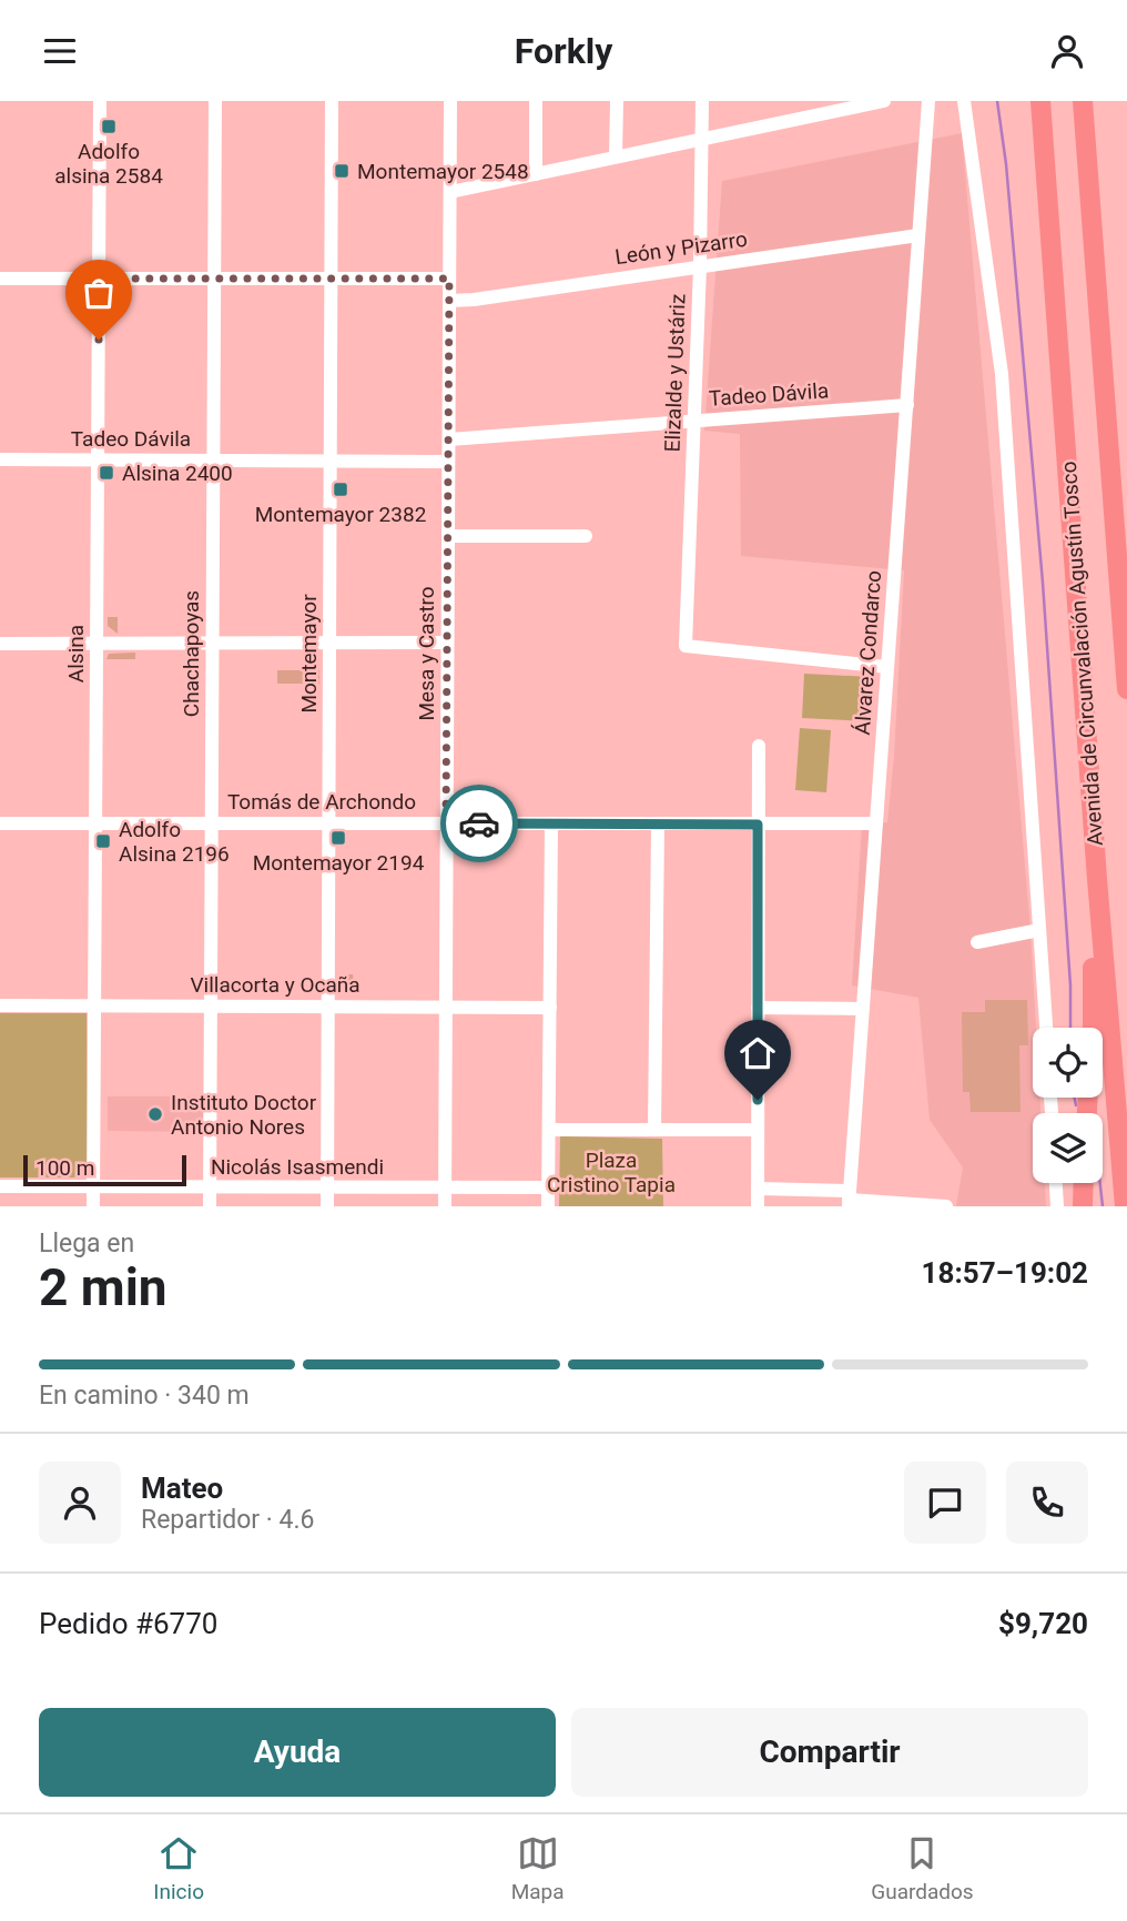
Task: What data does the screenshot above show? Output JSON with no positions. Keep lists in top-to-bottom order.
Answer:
{
  "streets": {
    "highway": ["Avenida de Circunvalación Agustín Tosco"],
    "street": [
      "León y Pizarro",
      "Elizalde y Ustáriz",
      "Tadeo Dávila",
      "Álvarez Condarco",
      "Alsina",
      "Chachapoyas",
      "Montemayor",
      "Mesa y Castro",
      "Tomás de Archondo",
      "Villacorta y Ocaña",
      "Nicolás Isasmendi"
    ]
  },
  "crossings": [
    ["León y Pizarro", "Elizalde y Ustáriz"],
    ["León y Pizarro", "Álvarez Condarco"],
    ["León y Pizarro", "Mesa y Castro"],
    ["Elizalde y Ustáriz", "Tadeo Dávila"],
    ["Elizalde y Ustáriz", "Álvarez Condarco"],
    ["Tadeo Dávila", "Álvarez Condarco"],
    ["Tadeo Dávila", "Alsina"],
    ["Tadeo Dávila", "Chachapoyas"],
    ["Tadeo Dávila", "Montemayor"],
    ["Tadeo Dávila", "Mesa y Castro"],
    ["Álvarez Condarco", "Tomás de Archondo"],
    ["Alsina", "Tomás de Archondo"],
    ["Alsina", "Villacorta y Ocaña"],
    ["Alsina", "Nicolás Isasmendi"],
    ["Chachapoyas", "Tomás de Archondo"],
    ["Chachapoyas", "Villacorta y Ocaña"],
    ["Chachapoyas", "Nicolás Isasmendi"],
    ["Montemayor", "Tomás de Archondo"],
    ["Montemayor", "Villacorta y Ocaña"],
    ["Montemayor", "Nicolás Isasmendi"],
    ["Mesa y Castro", "Tomás de Archondo"],
    ["Mesa y Castro", "Villacorta y Ocaña"],
    ["Mesa y Castro", "Nicolás Isasmendi"]
  ],
  "parks": ["Plaza Cristino Tapia"],
  "places": {
    "transit": [
      "Adolfo alsina 2584",
      "Montemayor 2548",
      "Alsina 2400",
      "Montemayor 2382",
      "Montemayor 2194",
      "Adolfo Alsina 2196"
    ],
    "other": ["Instituto Doctor Antonio Nores"]
  },
  "scale_bar": "100 m",
  "page": {
    "header": "Forkly",
    "scale": "100 m",
    "heading": ["2 min", "Llega en", "18:57–19:02"],
    "panel": [
      "Mateo",
      "Repartidor · 4.6",
      "Pedido #6770",
      "$9,720"
    ],
    "bar": "En camino · 340 m",
    "buttons": ["Ayuda", "Compartir"],
    "tabs": ["Inicio", "Mapa", "Guardados"]
  }
}
